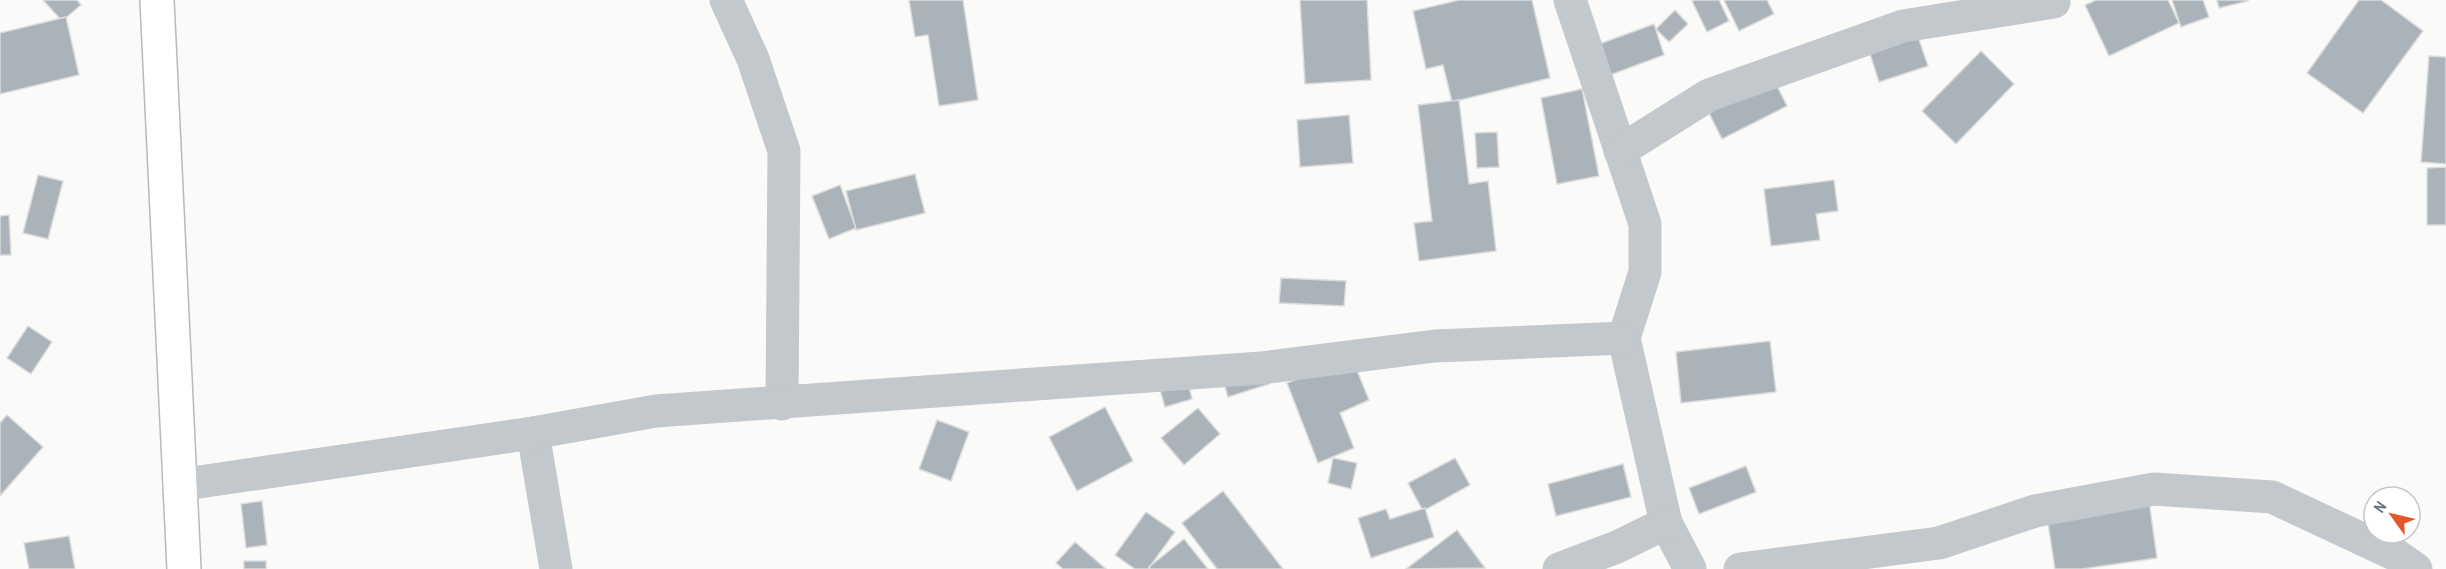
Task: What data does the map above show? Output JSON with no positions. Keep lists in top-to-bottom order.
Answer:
{
  "north": "top left"
}
